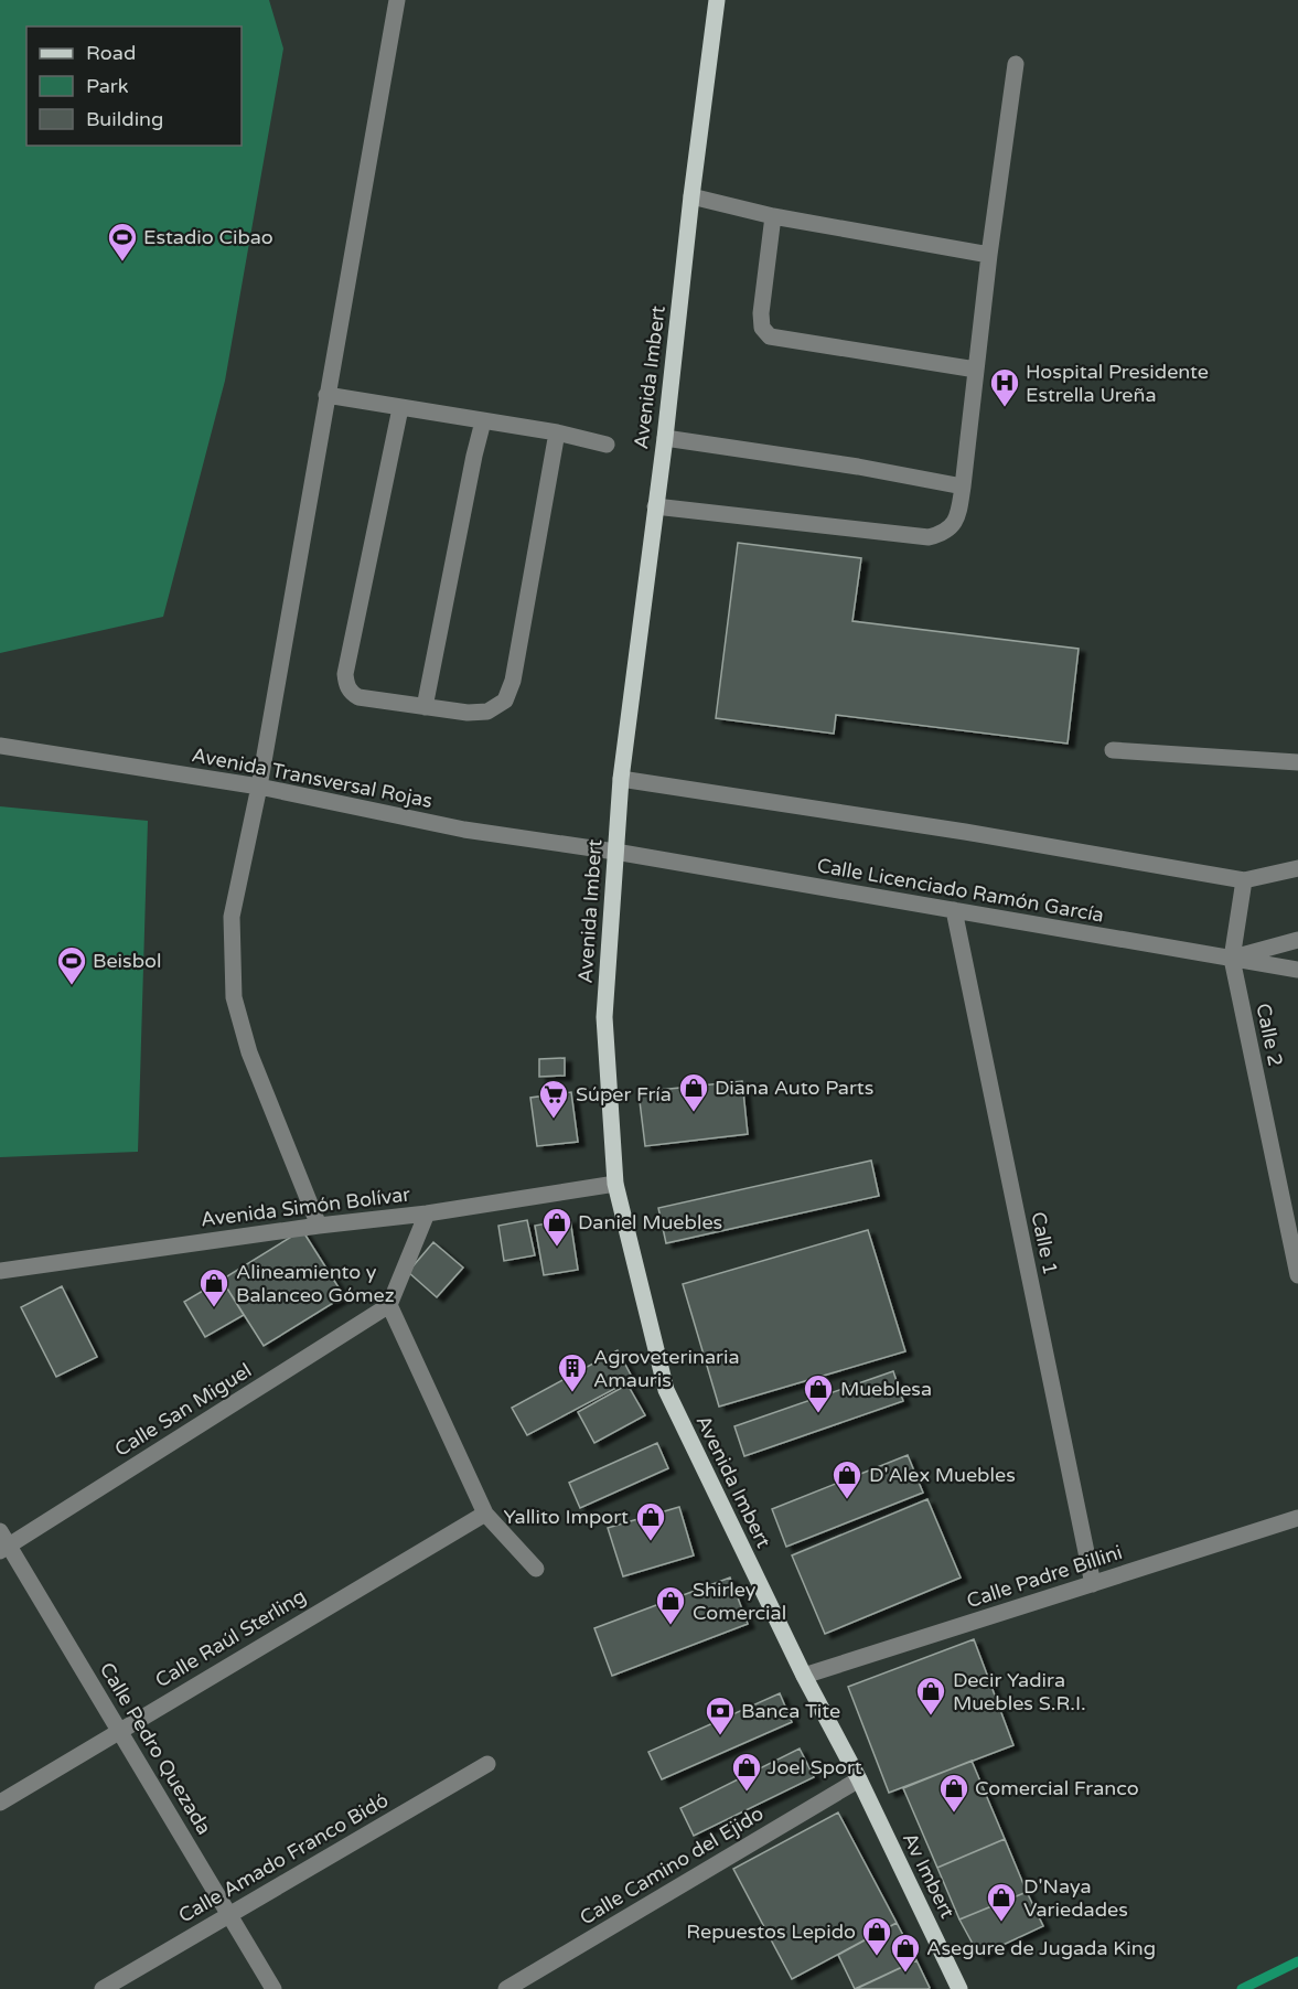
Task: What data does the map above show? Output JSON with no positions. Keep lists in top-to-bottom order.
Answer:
{
  "streets": {
    "main road": ["Avenida Imbert", "Av Imbert"],
    "street": [
      "Avenida Transversal Rojas",
      "Calle Licenciado Ramón García",
      "Calle 2",
      "Avenida Simón Bolívar",
      "Calle 1",
      "Calle San Miguel",
      "Calle Padre Billini",
      "Calle Raúl Sterling",
      "Calle Pedro Quezada",
      "Calle Amado Franco Bidó",
      "Calle Camino del Ejido"
    ]
  },
  "crossings": [
    ["Avenida Imbert", "Avenida Transversal Rojas"],
    ["Avenida Imbert", "Calle Licenciado Ramón García"],
    ["Avenida Imbert", "Avenida Simón Bolívar"],
    ["Avenida Imbert", "Calle Padre Billini"],
    ["Avenida Imbert", "Calle Camino del Ejido"],
    ["Avenida Imbert", "Av Imbert"],
    ["Avenida Transversal Rojas", "Calle Licenciado Ramón García"],
    ["Calle Licenciado Ramón García", "Calle 2"],
    ["Calle Licenciado Ramón García", "Calle 1"],
    ["Calle 1", "Calle Padre Billini"],
    ["Calle San Miguel", "Calle Pedro Quezada"],
    ["Calle Raúl Sterling", "Calle Pedro Quezada"],
    ["Calle Pedro Quezada", "Calle Amado Franco Bidó"],
    ["Calle Camino del Ejido", "Av Imbert"]
  ],
  "places": {
    "sports": ["Estadio Cibao", "Beisbol"],
    "hospital": ["Hospital Presidente Estrella Ureña"],
    "shop": [
      "Diana Auto Parts",
      "Daniel Muebles",
      "Alineamiento y Balanceo Gómez",
      "Mueblesa",
      "D'Alex Muebles",
      "Yallito Import",
      "Shirley Comercial",
      "Decir Yadira Muebles S.R.I.",
      "Joel Sport",
      "Comercial Franco",
      "D'Naya Variedades",
      "Repuestos Lepido",
      "Asegure de Jugada King"
    ],
    "supermarket": ["Súper Fría"],
    "building": ["Agroveterinaria Amauris"],
    "bank": ["Banca Tite"]
  },
  "legend": ["Road", "Park", "Building"]
}
